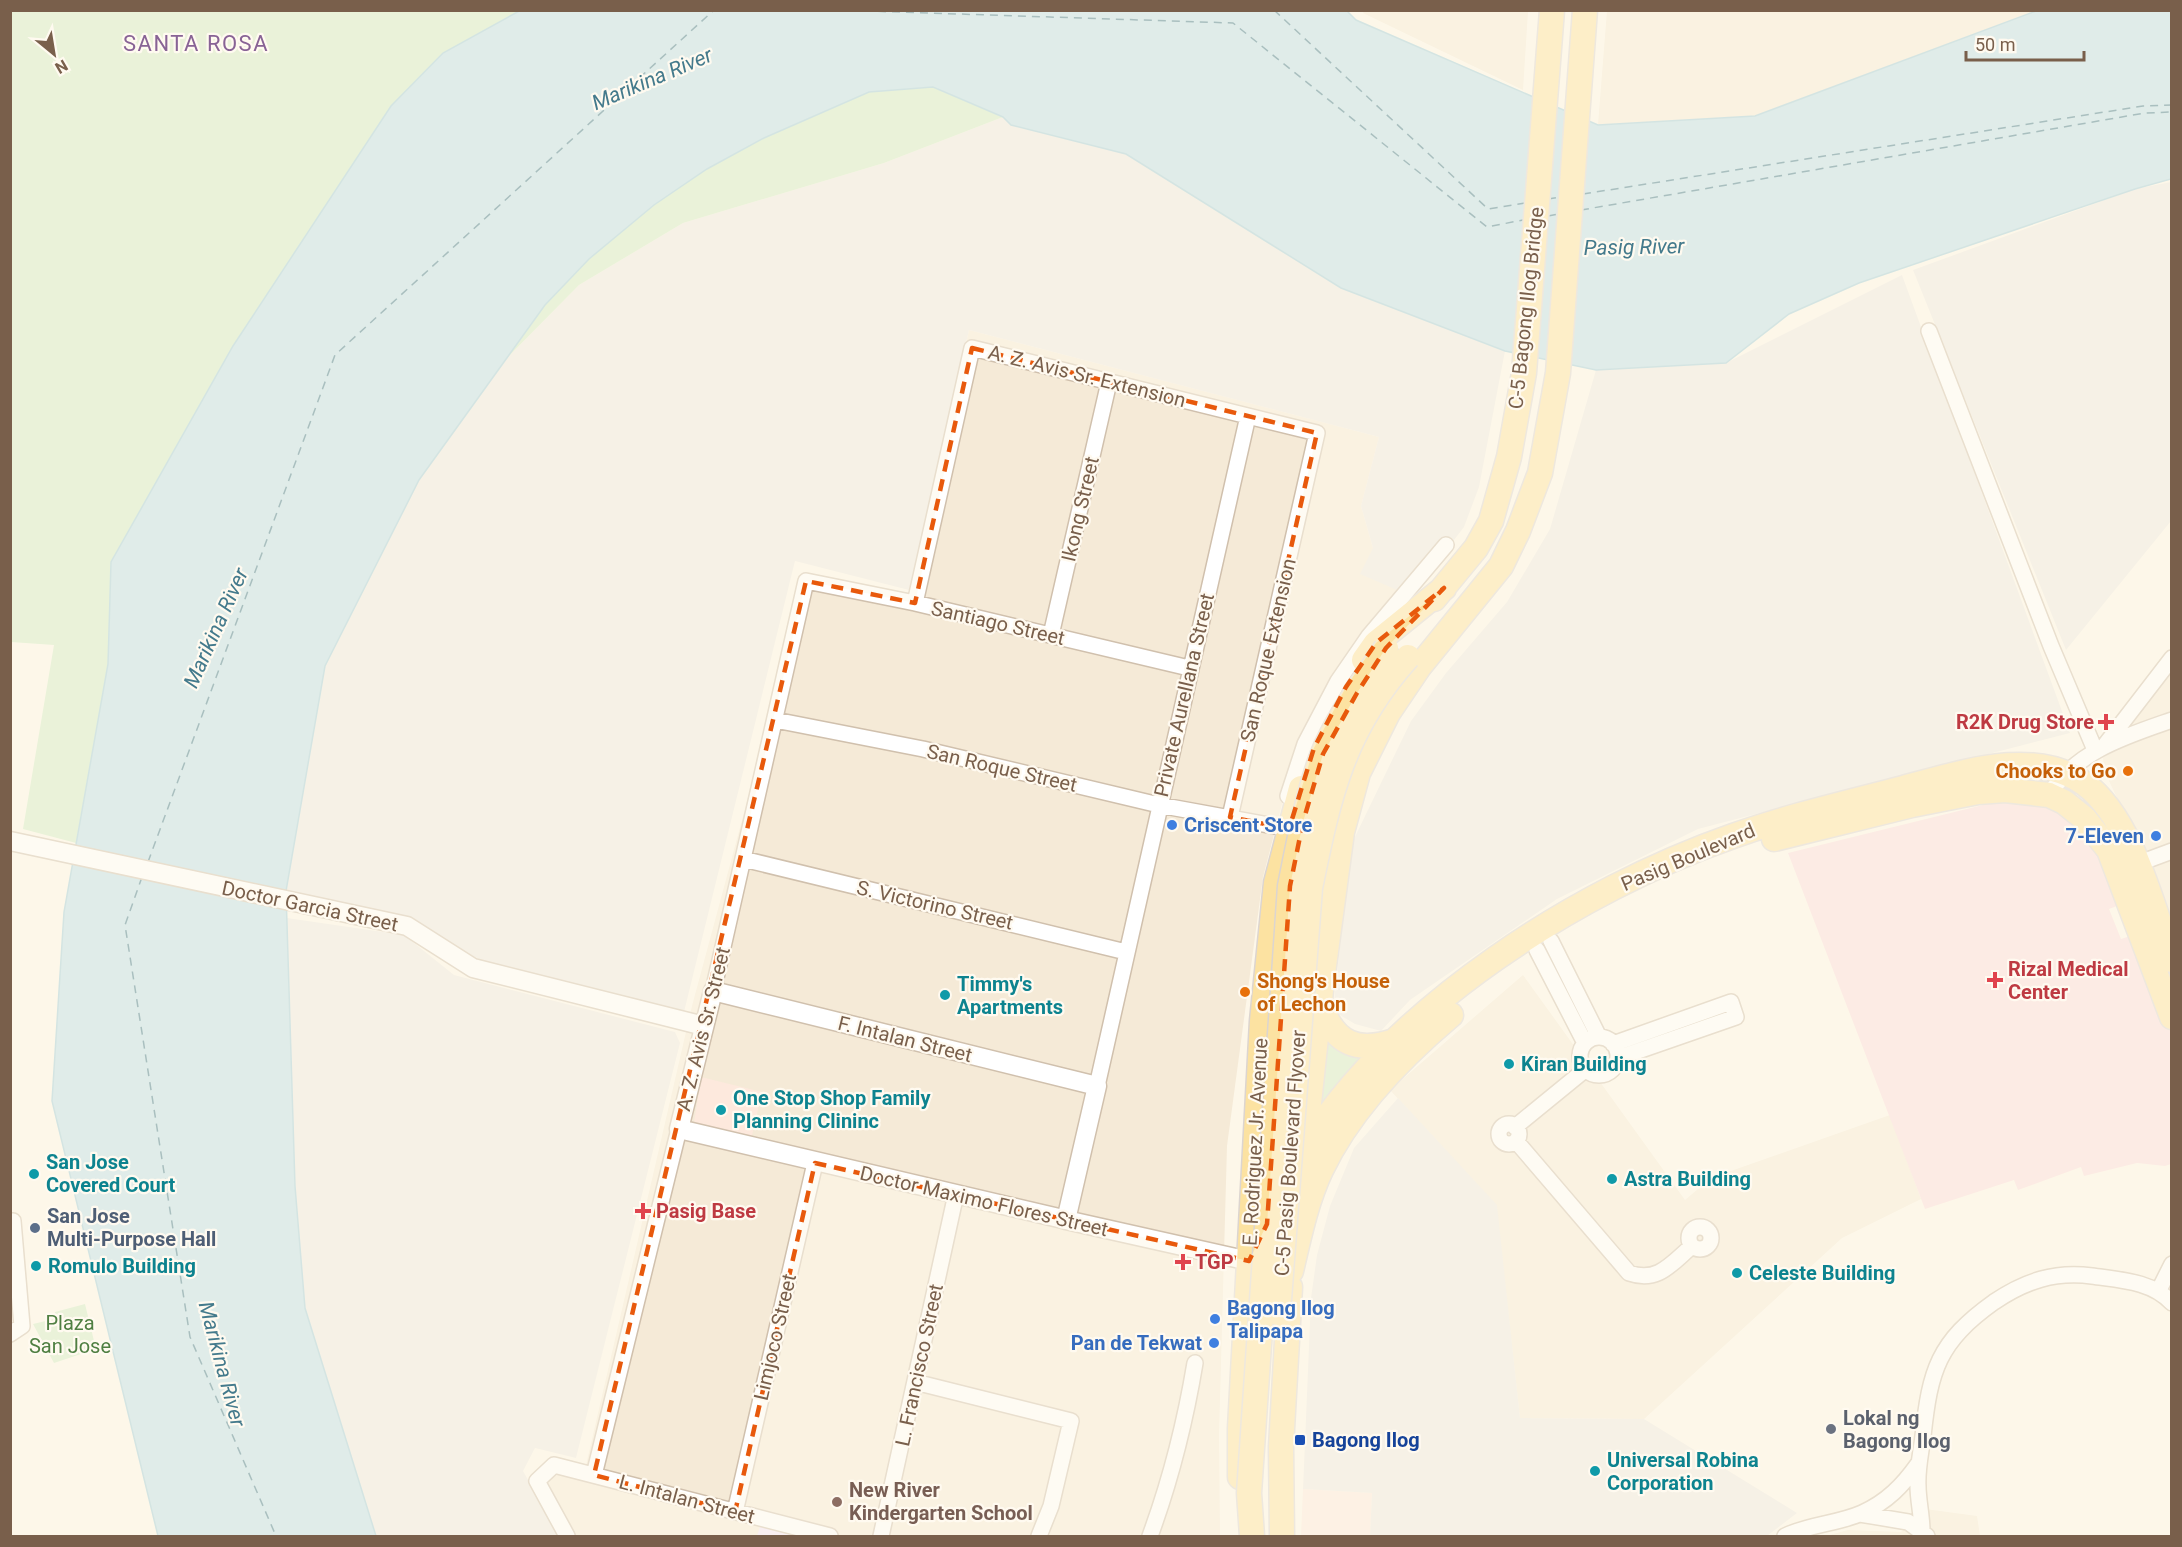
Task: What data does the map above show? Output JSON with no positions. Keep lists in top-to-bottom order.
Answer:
{
  "streets": {
    "main road": [
      "C-5 Bagong Ilog Bridge",
      "Pasig Boulevard",
      "E. Rodriguez Jr. Avenue",
      "C-5 Pasig Boulevard Flyover"
    ],
    "street": [
      "A. Z. Avis Sr. Extension",
      "Ikong Street",
      "Santiago Street",
      "San Roque Extension",
      "Private Aurellana Street",
      "San Roque Street",
      "S. Victorino Street",
      "Doctor Garcia Street",
      "A. Z. Avis Sr. Street",
      "F. Intalan Street",
      "Doctor Maximo Flores Street",
      "Limjoco Street",
      "L. Francisco Street",
      "L. Intalan Street"
    ]
  },
  "crossings": [
    ["C-5 Bagong Ilog Bridge", "E. Rodriguez Jr. Avenue"],
    ["C-5 Bagong Ilog Bridge", "C-5 Pasig Boulevard Flyover"],
    ["A. Z. Avis Sr. Extension", "Ikong Street"],
    ["A. Z. Avis Sr. Extension", "Santiago Street"],
    ["A. Z. Avis Sr. Extension", "San Roque Extension"],
    ["A. Z. Avis Sr. Extension", "Private Aurellana Street"],
    ["Ikong Street", "Santiago Street"],
    ["Santiago Street", "Private Aurellana Street"],
    ["Santiago Street", "A. Z. Avis Sr. Street"],
    ["San Roque Extension", "San Roque Street"],
    ["Private Aurellana Street", "San Roque Street"],
    ["Private Aurellana Street", "S. Victorino Street"],
    ["Private Aurellana Street", "F. Intalan Street"],
    ["Private Aurellana Street", "Doctor Maximo Flores Street"],
    ["San Roque Street", "A. Z. Avis Sr. Street"],
    ["Pasig Boulevard", "E. Rodriguez Jr. Avenue"],
    ["Pasig Boulevard", "Doctor Maximo Flores Street"],
    ["S. Victorino Street", "A. Z. Avis Sr. Street"],
    ["Doctor Garcia Street", "A. Z. Avis Sr. Street"],
    ["A. Z. Avis Sr. Street", "F. Intalan Street"],
    ["A. Z. Avis Sr. Street", "Doctor Maximo Flores Street"],
    ["A. Z. Avis Sr. Street", "L. Intalan Street"],
    ["E. Rodriguez Jr. Avenue", "C-5 Pasig Boulevard Flyover"],
    ["E. Rodriguez Jr. Avenue", "Doctor Maximo Flores Street"],
    ["Doctor Maximo Flores Street", "Limjoco Street"],
    ["Doctor Maximo Flores Street", "L. Francisco Street"],
    ["Limjoco Street", "L. Intalan Street"]
  ],
  "districts": ["SANTA ROSA"],
  "water": ["Marikina River", "Pasig River"],
  "parks": ["Plaza San Jose"],
  "places": {
    "health": [
      "R2K Drug Store",
      "Rizal Medical Center",
      "Pasig Base",
      "TGP"
    ],
    "other": [
      "Chooks to Go",
      "Criscent Store",
      "7-Eleven",
      "Shong's House of Lechon",
      "Timmy's Apartments",
      "Kiran Building",
      "One Stop Shop Family Planning Clininc",
      "San Jose Covered Court",
      "Astra Building",
      "San Jose Multi-Purpose Hall",
      "Romulo Building",
      "Celeste Building",
      "Bagong Ilog Talipapa",
      "Pan de Tekwat",
      "Lokal ng Bagong Ilog",
      "Universal Robina Corporation",
      "New River Kindergarten School"
    ],
    "transit": ["Bagong Ilog"]
  },
  "scale_bar": "50 m",
  "north": "bottom right"
}
